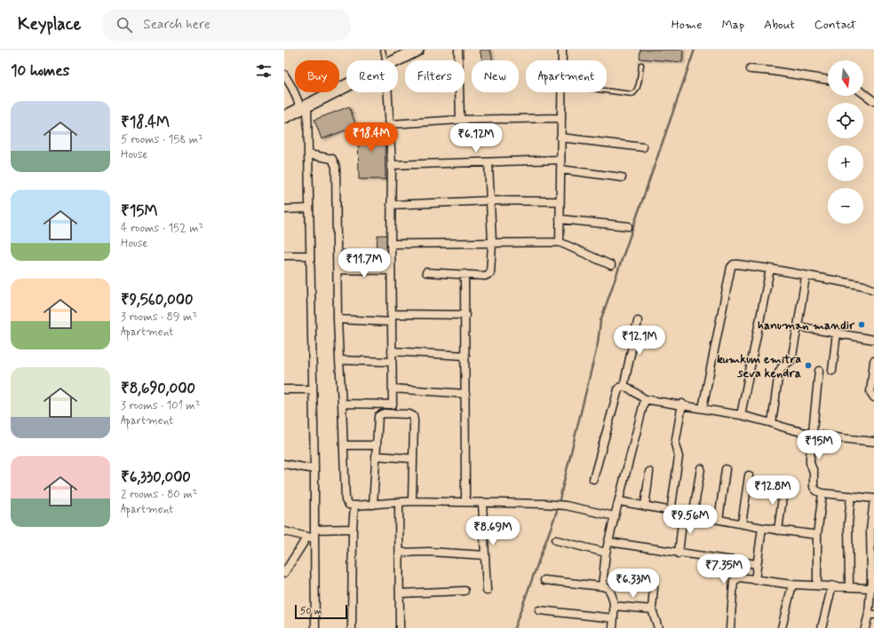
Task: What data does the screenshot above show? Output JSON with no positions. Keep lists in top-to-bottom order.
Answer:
{
  "places": ["hanuman mandir", "kumkum emitra seva kendra"],
  "scale_bar": "50 m",
  "north": "bottom",
  "page": {
    "header": "Keyplace",
    "search": "Search here",
    "nav": [
      "Home",
      "Map",
      "About",
      "Contact"
    ],
    "heading": "10 homes",
    "map_buttons": ["+", "−"],
    "chip": [
      "Buy",
      "Rent",
      "Filters",
      "New",
      "Apartment"
    ],
    "list": [
      {
        "name": "₹18.4M",
        "note": "5 rooms · 158 m² · House"
      },
      {
        "name": "₹15M",
        "note": "4 rooms · 152 m² · House"
      },
      {
        "name": "₹9,560,000",
        "note": "3 rooms · 89 m² · Apartment"
      },
      {
        "name": "₹8,690,000",
        "note": "3 rooms · 101 m² · Apartment"
      },
      {
        "name": "₹6,330,000",
        "note": "2 rooms · 80 m² · Apartment"
      }
    ],
    "price": [
      "₹18.4M",
      "₹6.12M",
      "₹11.7M",
      "₹12.1M",
      "₹15M",
      "₹12.8M",
      "₹9.56M",
      "₹8.69M",
      "₹7.35M",
      "₹6.33M"
    ],
    "scale": "50 m"
  }
}
